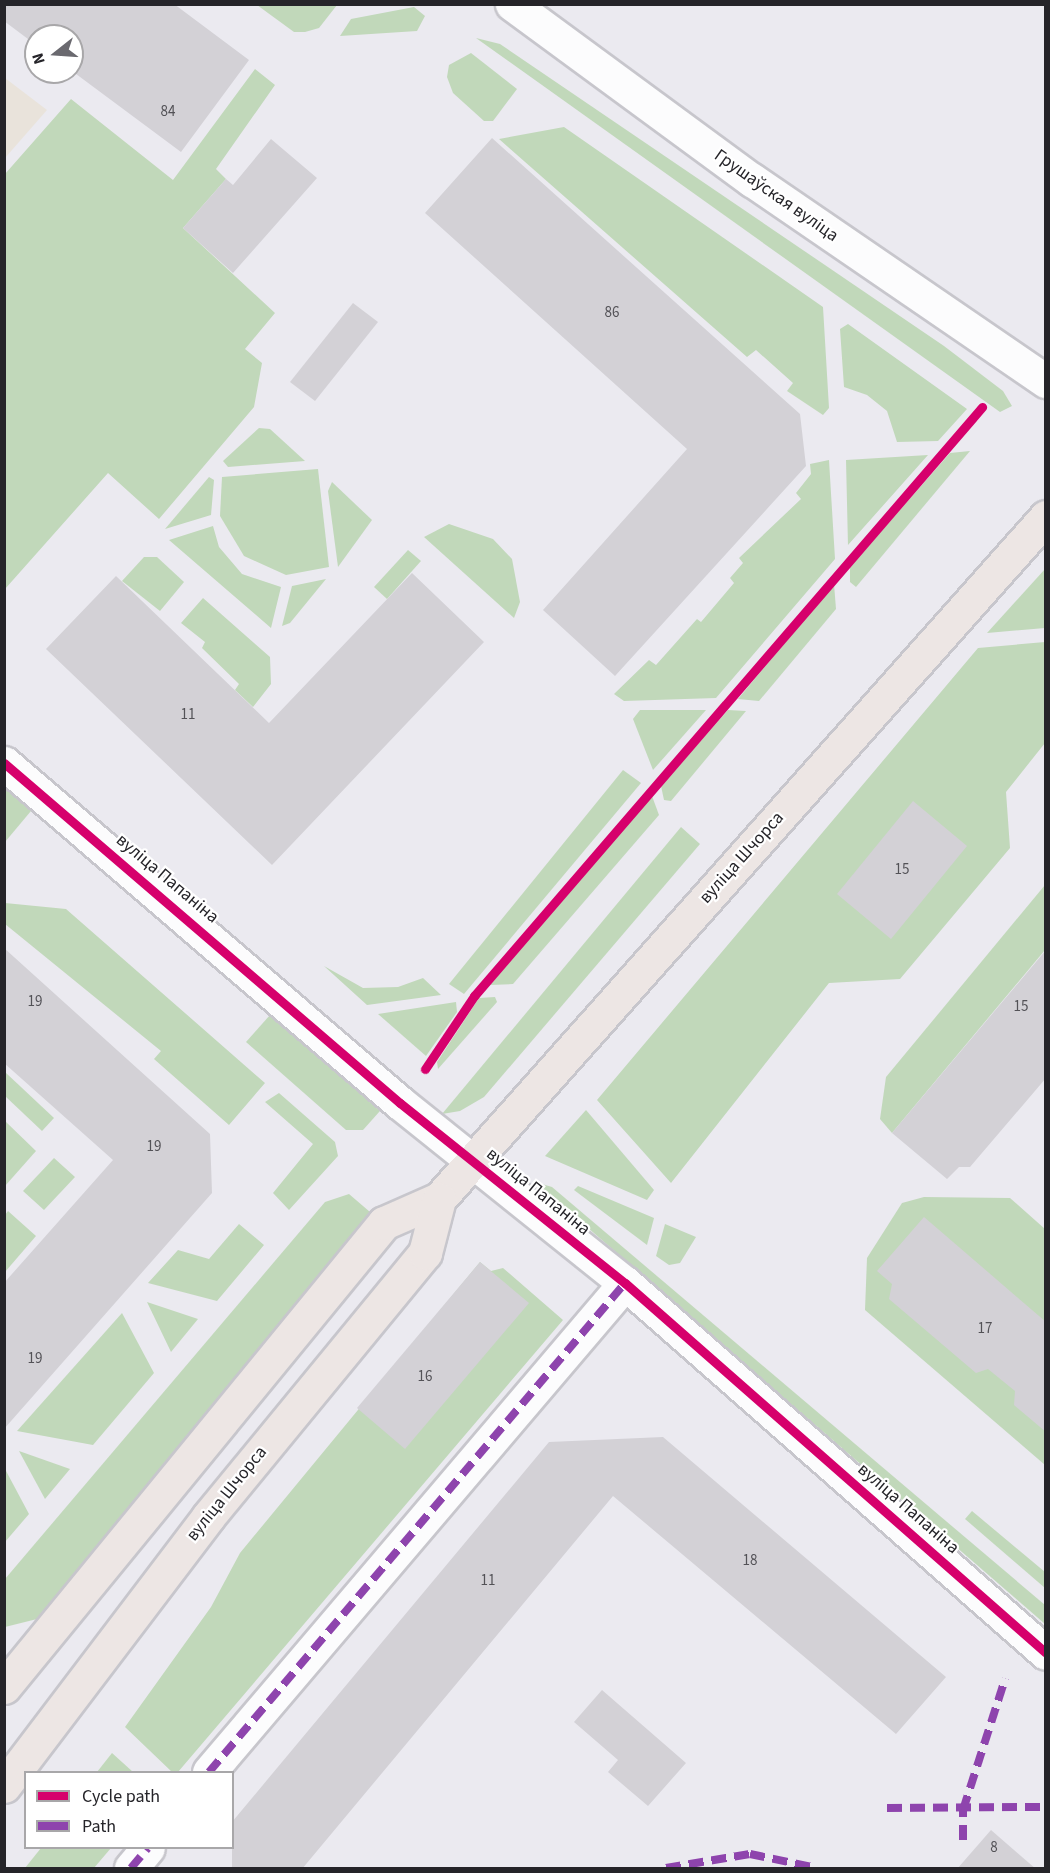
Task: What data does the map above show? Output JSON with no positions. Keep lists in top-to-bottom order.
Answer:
{
  "streets": {
    "main road": ["вуліца Шчорса"],
    "street": ["Грушаўская вуліца", "вуліца Папаніна"]
  },
  "crossings": [
    ["вуліца Шчорса", "вуліца Папаніна"]
  ],
  "house_numbers": [
    "84",
    "86",
    "11",
    "15",
    "19",
    "15",
    "19",
    "17",
    "19",
    "16",
    "18",
    "11",
    "8"
  ],
  "legend": ["Cycle path", "Path"],
  "north": "left"
}
